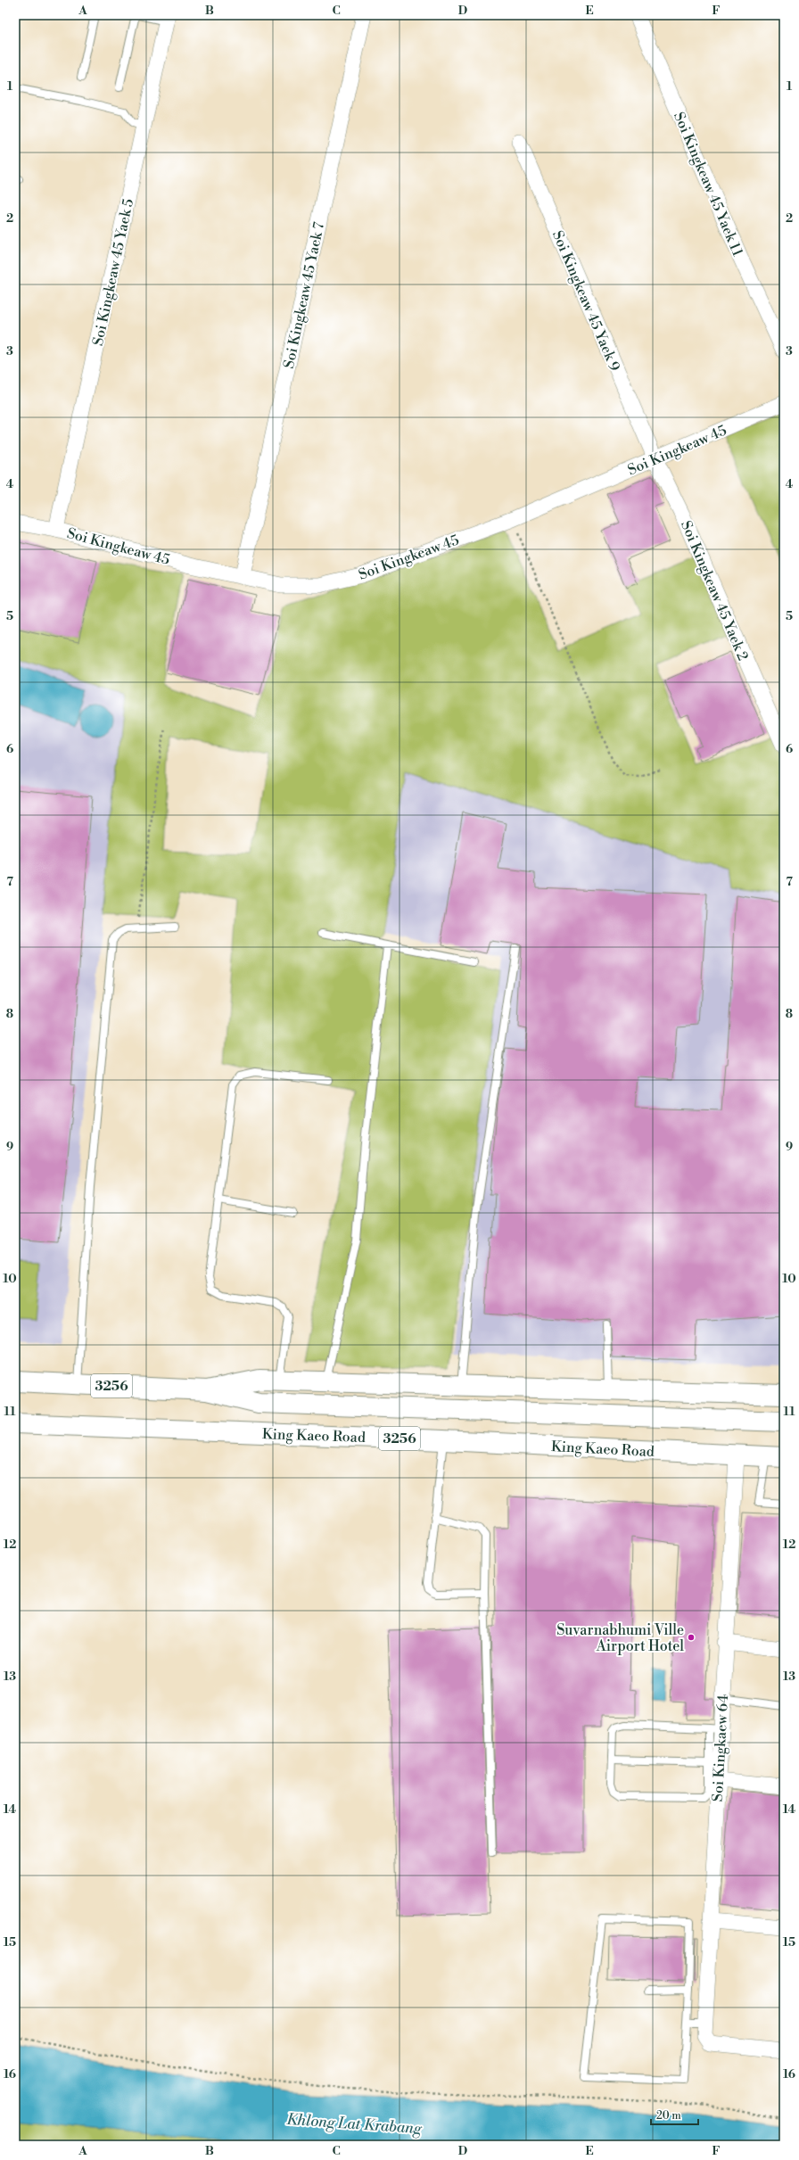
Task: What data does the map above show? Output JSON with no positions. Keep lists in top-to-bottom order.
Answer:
{
  "streets": {
    "main road": ["3256", "King Kaeo Road"],
    "street": [
      "Soi Kingkeaw 45 Yaek 11",
      "Soi Kingkeaw 45 Yaek 5",
      "Soi Kingkeaw 45 Yaek 7",
      "Soi Kingkeaw 45 Yaek 9",
      "Soi Kingkeaw 45",
      "Soi Kingkeaw 45 Yaek 2",
      "Soi Kingkaew 64"
    ]
  },
  "crossings": [
    ["Soi Kingkeaw 45 Yaek 5", "Soi Kingkeaw 45"],
    ["Soi Kingkeaw 45 Yaek 7", "Soi Kingkeaw 45"],
    ["Soi Kingkeaw 45 Yaek 9", "Soi Kingkeaw 45"],
    ["Soi Kingkeaw 45 Yaek 9", "Soi Kingkeaw 45 Yaek 2"],
    ["Soi Kingkeaw 45", "Soi Kingkeaw 45 Yaek 2"],
    ["King Kaeo Road", "Soi Kingkaew 64"]
  ],
  "water": ["Khlong Lat Krabang"],
  "places": ["Suvarnabhumi Ville Airport Hotel"],
  "scale_bar": "20 m",
  "grid": {
    "columns": [
      "A",
      "B",
      "C",
      "D",
      "E",
      "F"
    ],
    "rows": [
      "1",
      "2",
      "3",
      "4",
      "5",
      "6",
      "7",
      "8",
      "9",
      "10",
      "11",
      "12",
      "13",
      "14",
      "15",
      "16"
    ]
  }
}
